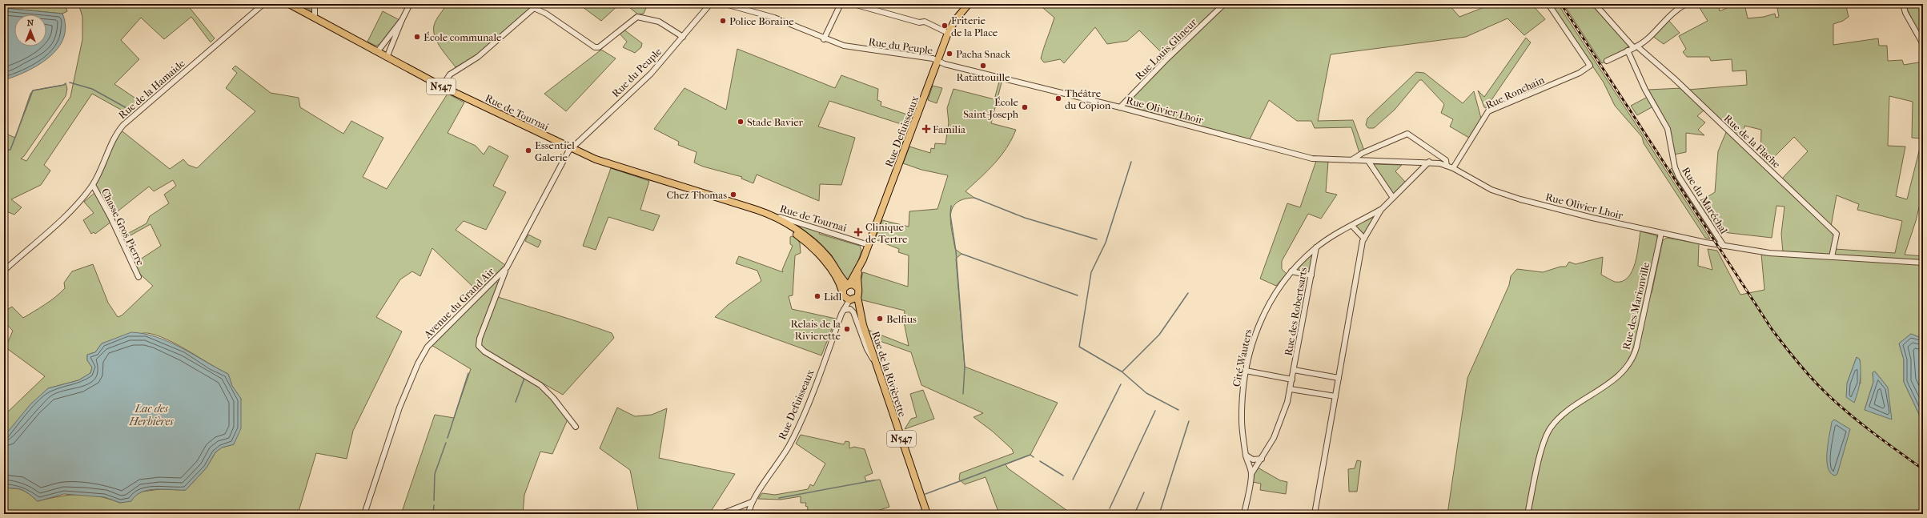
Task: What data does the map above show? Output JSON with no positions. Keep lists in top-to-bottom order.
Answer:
{
  "streets": {
    "main road": [
      "N547",
      "Rue de Tournai",
      "Rue Defuisseaux",
      "Rue de la Rivièrette"
    ],
    "street": [
      "Rue du Peuple",
      "Rue Louis Glineur",
      "Rue de la Hamaide",
      "Rue Ronchain",
      "Rue Olivier Lhoir",
      "Rue de la Flache",
      "Rue du Maréchal",
      "Chasse Gros Pierre",
      "Avenue du Grand Air",
      "Rue des Marionville",
      "Rue des Robertsarts",
      "Cité Wauters"
    ]
  },
  "crossings": [
    ["Rue du Peuple", "Rue Olivier Lhoir"],
    ["Rue du Peuple", "Rue de Tournai"],
    ["Rue du Peuple", "Rue Defuisseaux"],
    ["Rue du Peuple", "Avenue du Grand Air"],
    ["Rue Louis Glineur", "Rue Olivier Lhoir"],
    ["Rue de la Hamaide", "Chasse Gros Pierre"],
    ["Rue Ronchain", "Rue Olivier Lhoir"],
    ["Rue Olivier Lhoir", "Rue Defuisseaux"],
    ["Rue Olivier Lhoir", "Rue du Maréchal"],
    ["Rue Olivier Lhoir", "Rue des Marionville"],
    ["Rue Olivier Lhoir", "Cité Wauters"],
    ["Rue de Tournai", "Rue Defuisseaux"],
    ["Rue de Tournai", "Avenue du Grand Air"],
    ["Rue de Tournai", "Rue de la Rivièrette"],
    ["Rue Defuisseaux", "Rue de la Rivièrette"],
    ["Rue de la Flache", "Rue du Maréchal"],
    ["Rue des Robertsarts", "Cité Wauters"]
  ],
  "water": ["Lac des Herbières"],
  "places": {
    "other": [
      "Police Boraine",
      "Friterie de la Place",
      "École communale",
      "Pacha Snack",
      "Ratattouille",
      "Théâtre du Copion",
      "École Saint-Joseph",
      "Stade Bavier",
      "Essentiel Galerie",
      "Chez Thomas",
      "Lidl",
      "Belfius",
      "Relais de la Rivierette"
    ],
    "health": ["Familia", "Clinique de Tertre"]
  },
  "north": "top"
}
